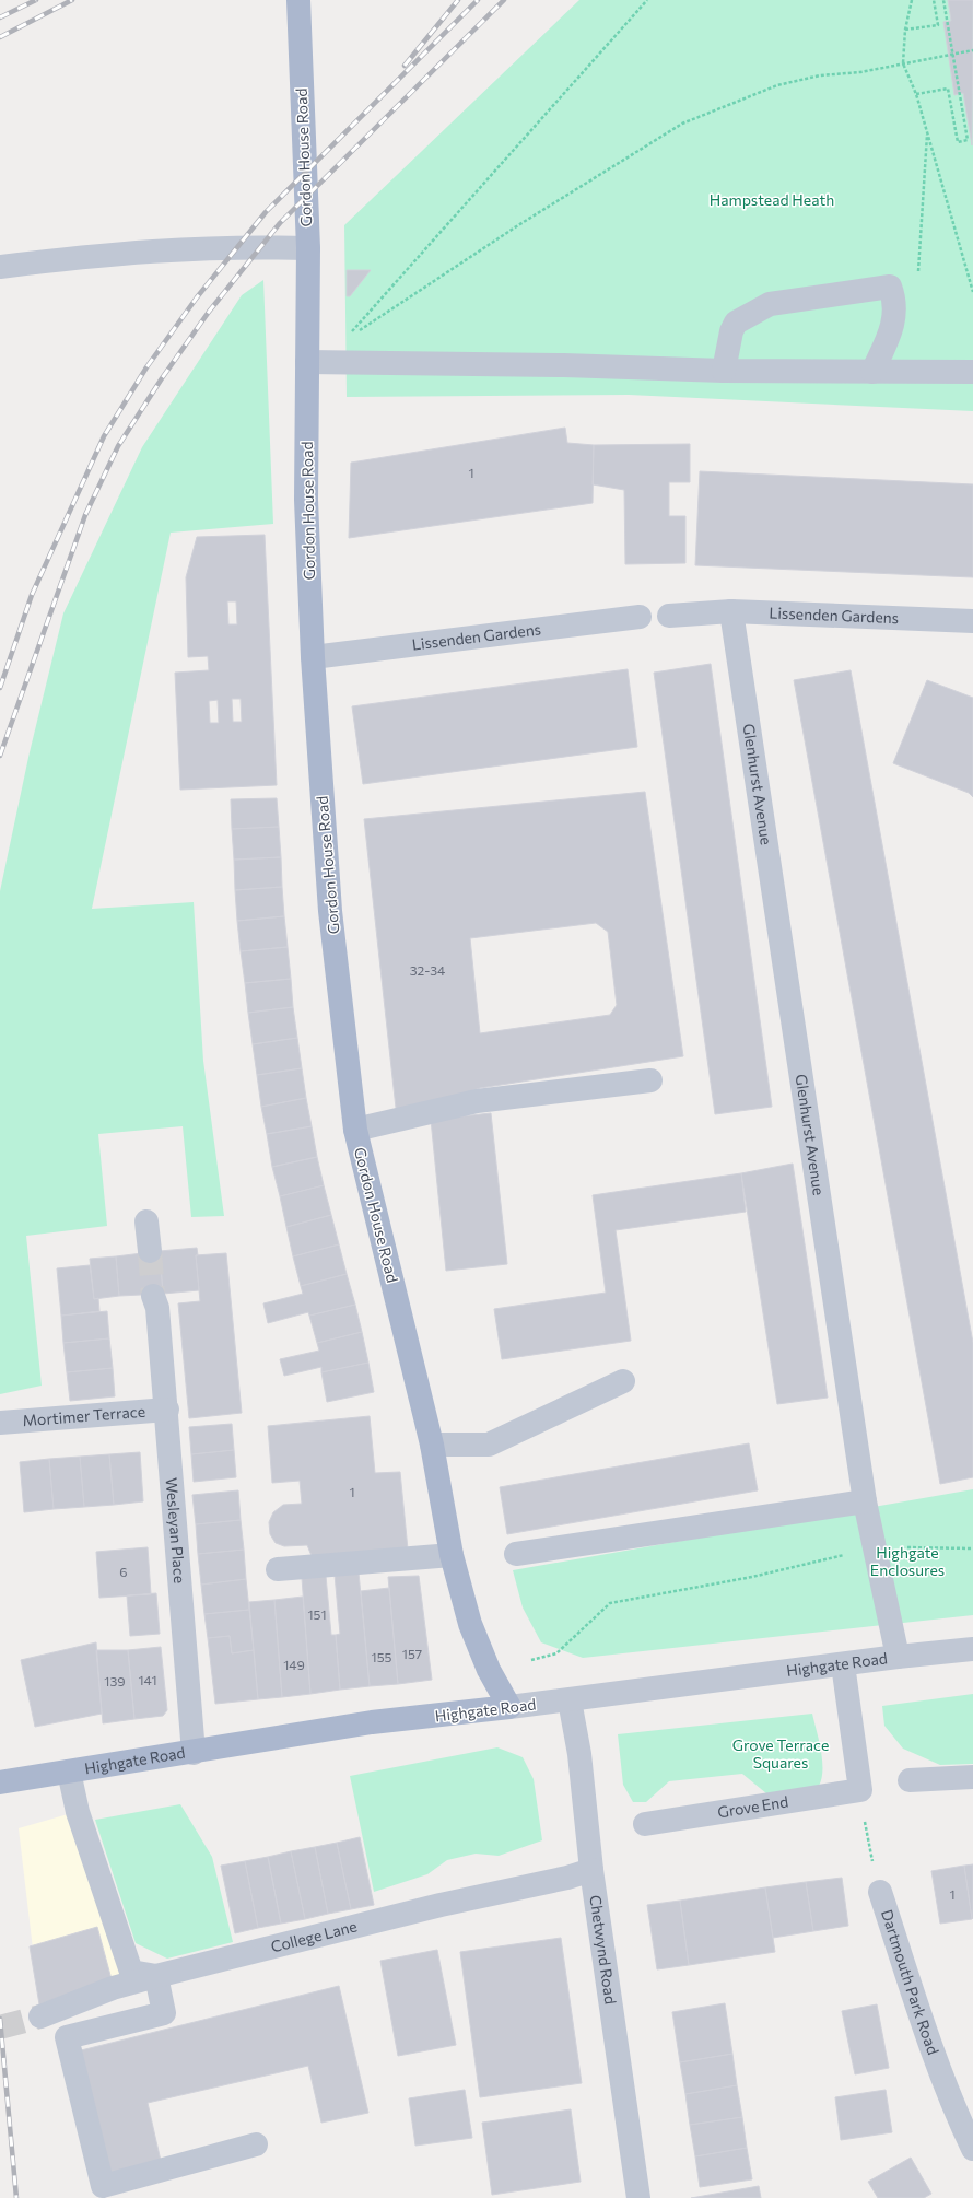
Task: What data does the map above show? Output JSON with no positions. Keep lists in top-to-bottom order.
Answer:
{
  "streets": {
    "main road": ["Gordon House Road", "Highgate Road"],
    "street": [
      "Lissenden Gardens",
      "Glenhurst Avenue",
      "Mortimer Terrace",
      "Wesleyan Place",
      "Grove End",
      "College Lane",
      "Chetwynd Road",
      "Dartmouth Park Road"
    ]
  },
  "crossings": [
    ["Gordon House Road", "Lissenden Gardens"],
    ["Gordon House Road", "Highgate Road"],
    ["Lissenden Gardens", "Glenhurst Avenue"],
    ["Glenhurst Avenue", "Highgate Road"],
    ["Mortimer Terrace", "Wesleyan Place"],
    ["Wesleyan Place", "Highgate Road"],
    ["Highgate Road", "Grove End"],
    ["Highgate Road", "Chetwynd Road"],
    ["College Lane", "Chetwynd Road"]
  ],
  "parks": ["Hampstead Heath", "Highgate Enclosures", "Grove Terrace Squares"],
  "house_numbers": [
    "1",
    "32-34",
    "1",
    "6",
    "151",
    "157",
    "155",
    "149",
    "141",
    "139",
    "1"
  ]
}
